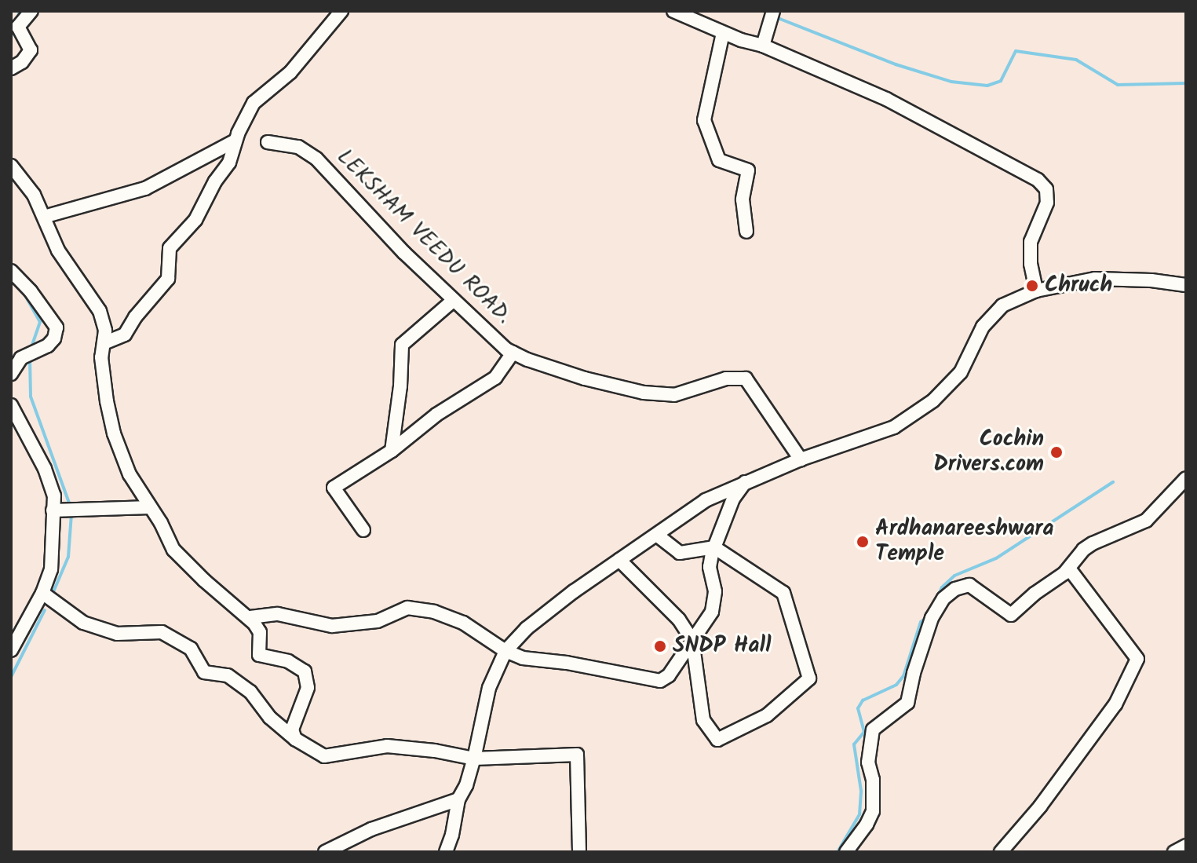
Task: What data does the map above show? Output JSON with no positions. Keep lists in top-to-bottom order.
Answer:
{
  "streets": {
    "street": ["LEKSHAM VEEDU ROAD."]
  },
  "places": [
    "Chruch",
    "Cochin Drivers.com",
    "Ardhanareeshwara Temple",
    "SNDP Hall"
  ]
}
